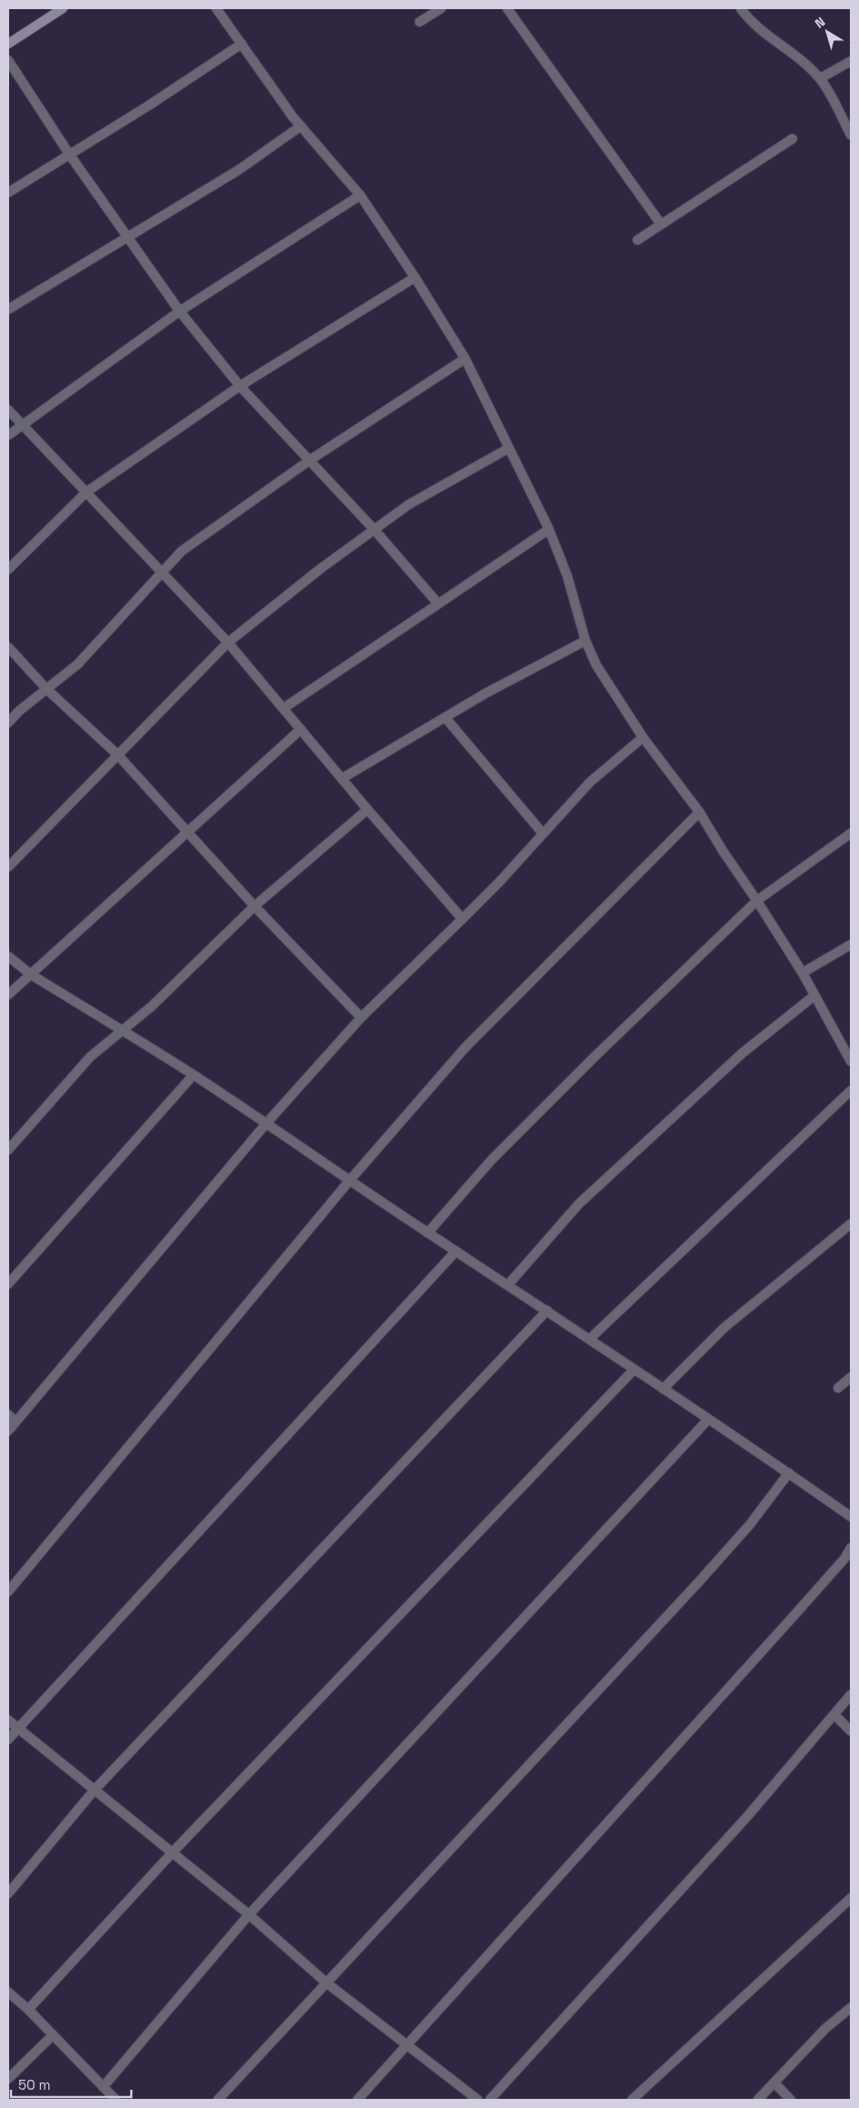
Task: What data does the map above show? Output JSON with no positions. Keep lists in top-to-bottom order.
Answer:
{
  "scale_bar": "50 m",
  "north": "top left"
}
